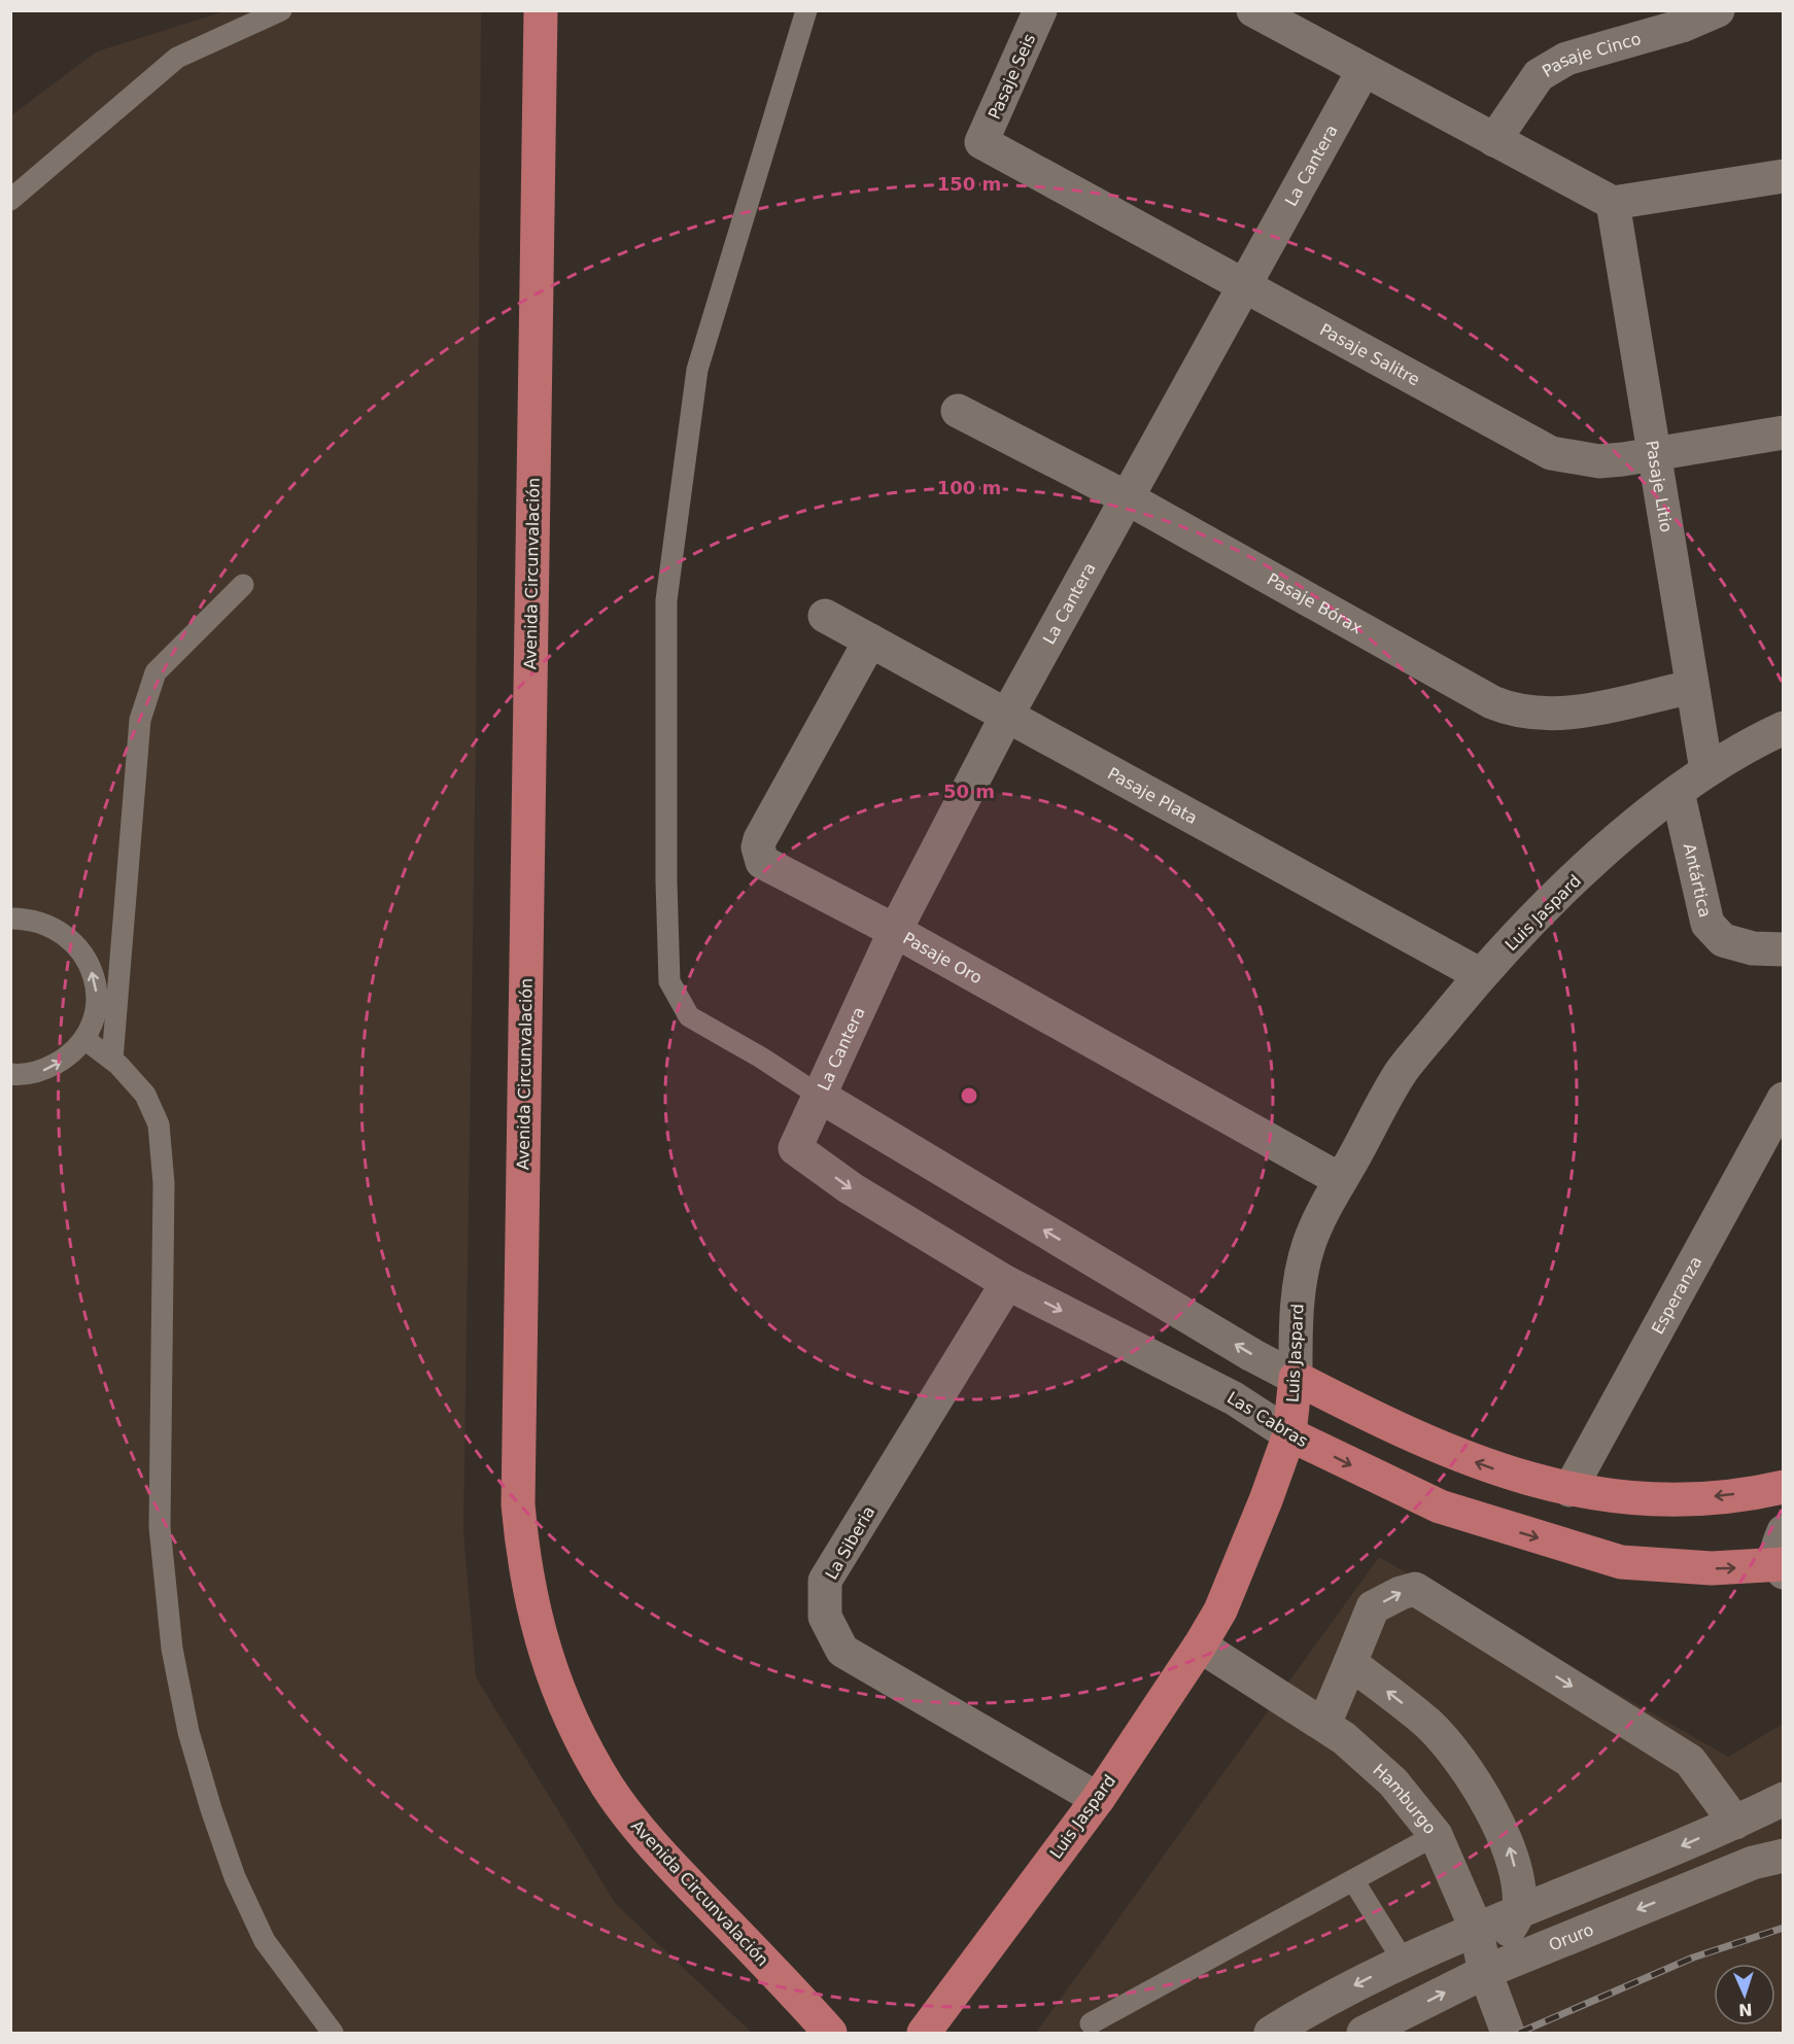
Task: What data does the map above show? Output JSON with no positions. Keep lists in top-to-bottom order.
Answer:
{
  "streets": {
    "main road": ["Avenida Circunvalación", "Luis Jaspard", "Las Cabras"],
    "street": [
      "Pasaje Cinco",
      "Pasaje Seis",
      "La Cantera",
      "Pasaje Salitre",
      "Pasaje Litio",
      "Pasaje Bórax",
      "Pasaje Plata",
      "Antártica",
      "Pasaje Oro",
      "Esperanza",
      "La Siberia",
      "Hamburgo",
      "Oruro"
    ]
  },
  "crossings": [
    ["Pasaje Seis", "Pasaje Salitre"],
    ["La Cantera", "Pasaje Salitre"],
    ["La Cantera", "Pasaje Bórax"],
    ["La Cantera", "Pasaje Plata"],
    ["La Cantera", "Pasaje Oro"],
    ["La Cantera", "Las Cabras"],
    ["Pasaje Salitre", "Pasaje Litio"],
    ["Pasaje Litio", "Pasaje Bórax"],
    ["Pasaje Litio", "Luis Jaspard"],
    ["Pasaje Plata", "Luis Jaspard"],
    ["Pasaje Plata", "Pasaje Oro"],
    ["Antártica", "Luis Jaspard"],
    ["Luis Jaspard", "Pasaje Oro"],
    ["Luis Jaspard", "Las Cabras"],
    ["Luis Jaspard", "La Siberia"],
    ["Luis Jaspard", "Hamburgo"],
    ["Las Cabras", "La Siberia"],
    ["Hamburgo", "Oruro"]
  ],
  "north": "bottom",
  "rings": ["150 m", "100 m", "50 m"]
}
